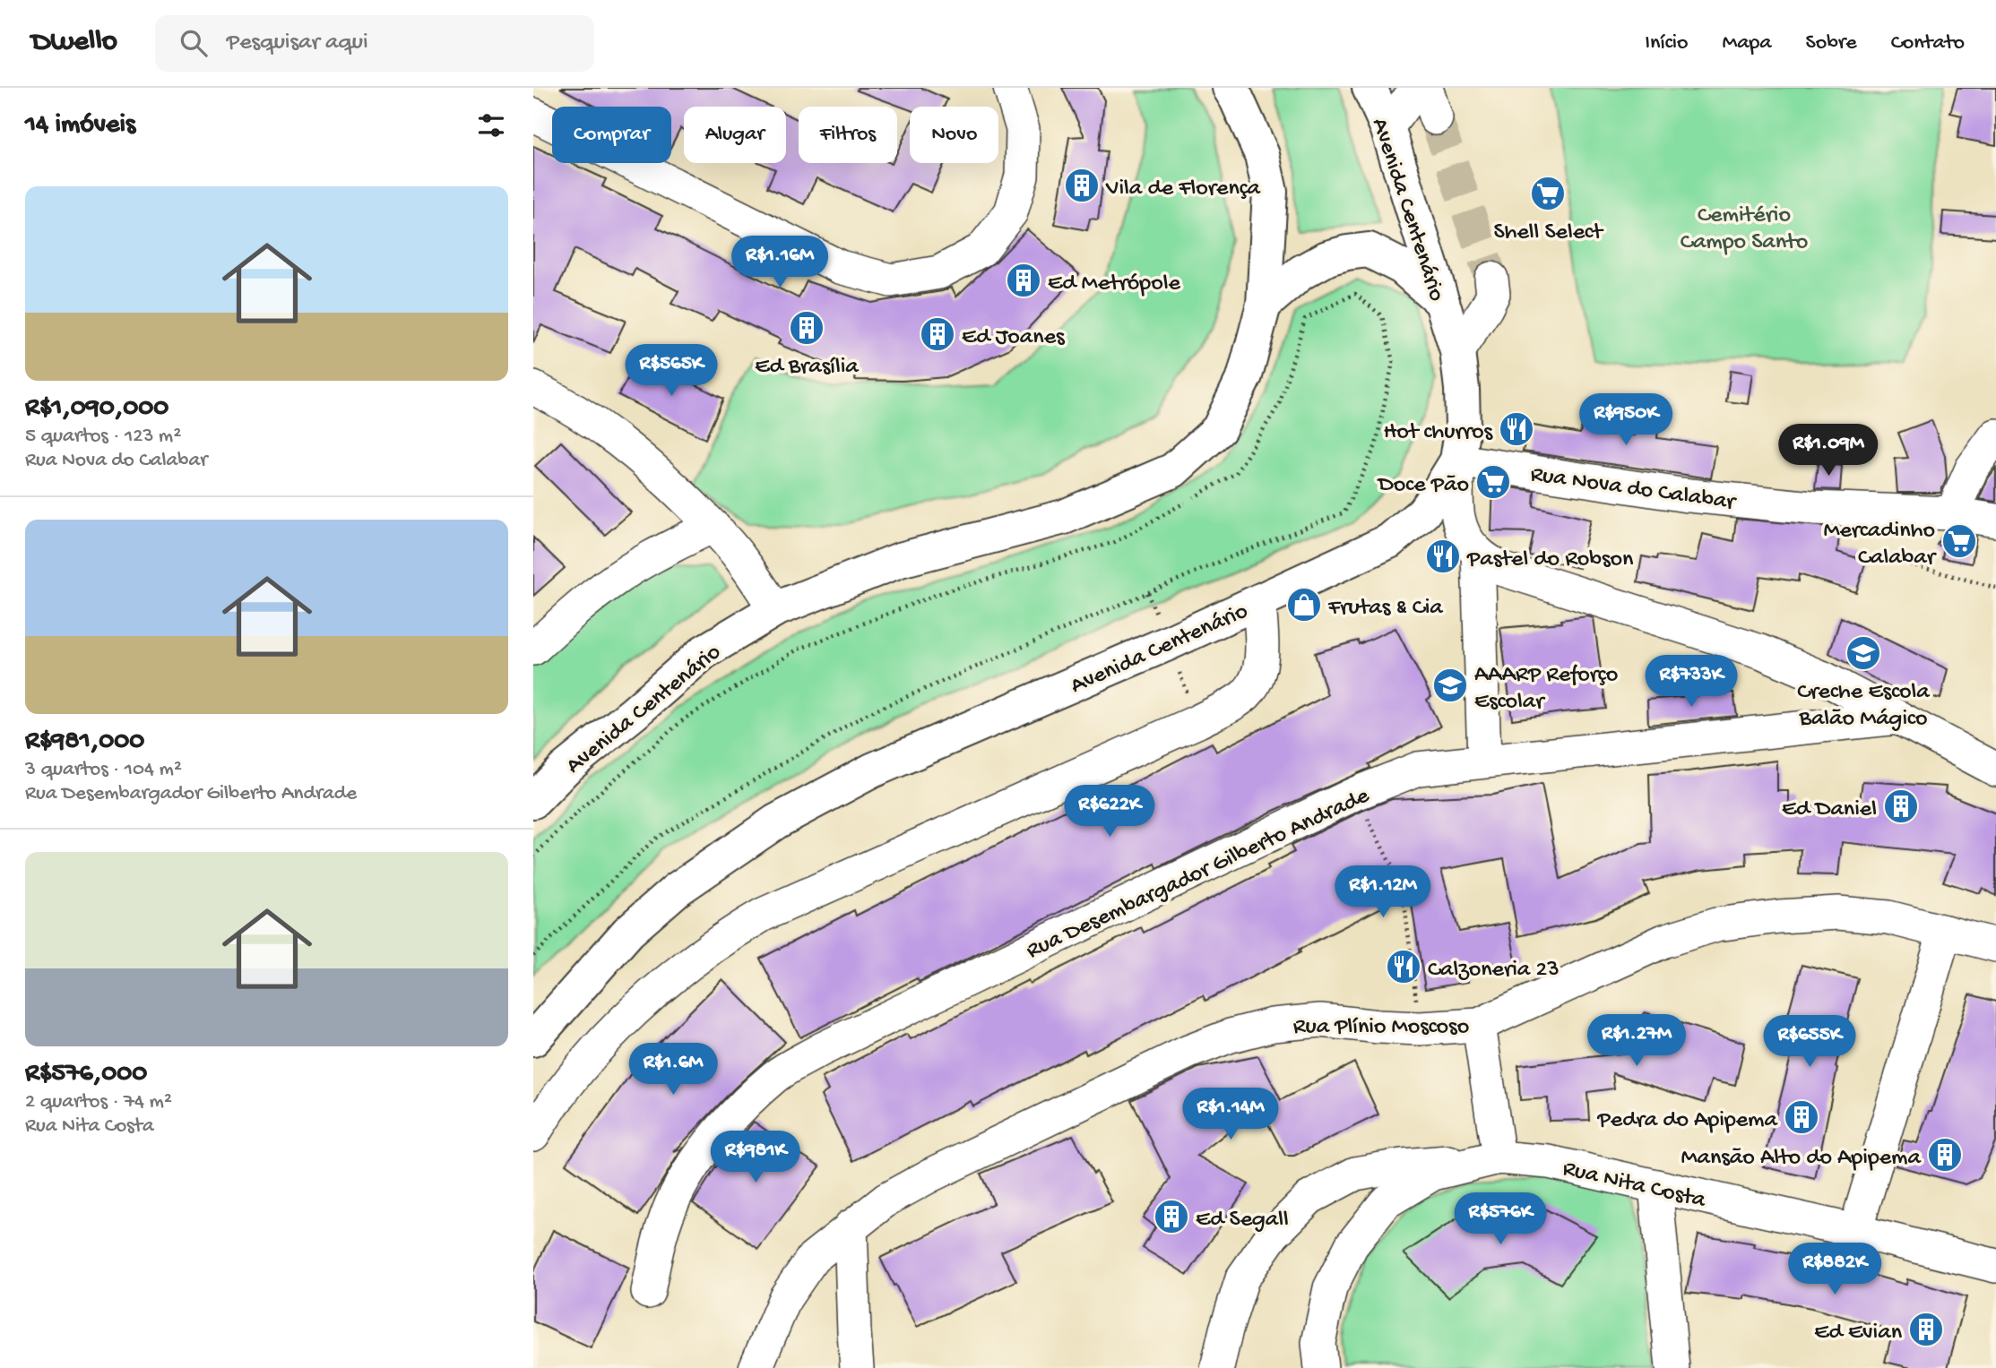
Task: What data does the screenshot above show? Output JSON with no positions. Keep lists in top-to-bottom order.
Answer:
{
  "streets": {
    "main road": ["Avenida Centenário"],
    "street": [
      "Rua Nova do Calabar",
      "Rua Desembargador Gilberto Andrade",
      "Rua Plínio Moscoso",
      "Rua Nita Costa"
    ]
  },
  "crossings": [
    ["Avenida Centenário", "Rua Nova do Calabar"]
  ],
  "parks": ["Cemitério Campo Santo"],
  "places": {
    "building": [
      "Vila de Florença",
      "Ed Metrópole",
      "Ed Brasília",
      "Ed Joanes",
      "Ed Daniel",
      "Pedra do Apipema",
      "Mansão Alto do Apipema",
      "Ed Segall",
      "Ed Evian"
    ],
    "supermarket": ["Shell Select", "Doce Pão", "Mercadinho Calabar"],
    "restaurant": ["Hot churros", "Pastel do Robson", "Calzoneria 23"],
    "shop": ["Frutas & Cia"],
    "school or university": ["Creche Escola Balão Mágico", "AAARP Reforço Escolar"]
  },
  "page": {
    "header": "Dwello",
    "search": "Pesquisar aqui",
    "nav": [
      "Início",
      "Mapa",
      "Sobre",
      "Contato"
    ],
    "heading": "14 imóveis",
    "chip": [
      "Comprar",
      "Alugar",
      "Filtros",
      "Novo"
    ],
    "list": [
      {
        "name": "R$1,090,000",
        "note": "5 quartos · 123 m² · Rua Nova do Calabar"
      },
      {
        "name": "R$981,000",
        "note": "3 quartos · 104 m² · Rua Desembargador Gilberto Andrade"
      },
      {
        "name": "R$576,000",
        "note": "2 quartos · 74 m² · Rua Nita Costa"
      }
    ],
    "price": [
      "R$1.16M",
      "R$565K",
      "R$950K",
      "R$1.09M",
      "R$733K",
      "R$622K",
      "R$1.12M",
      "R$1.27M",
      "R$655K",
      "R$1.6M",
      "R$1.14M",
      "R$981K",
      "R$576K",
      "R$882K"
    ]
  }
}
